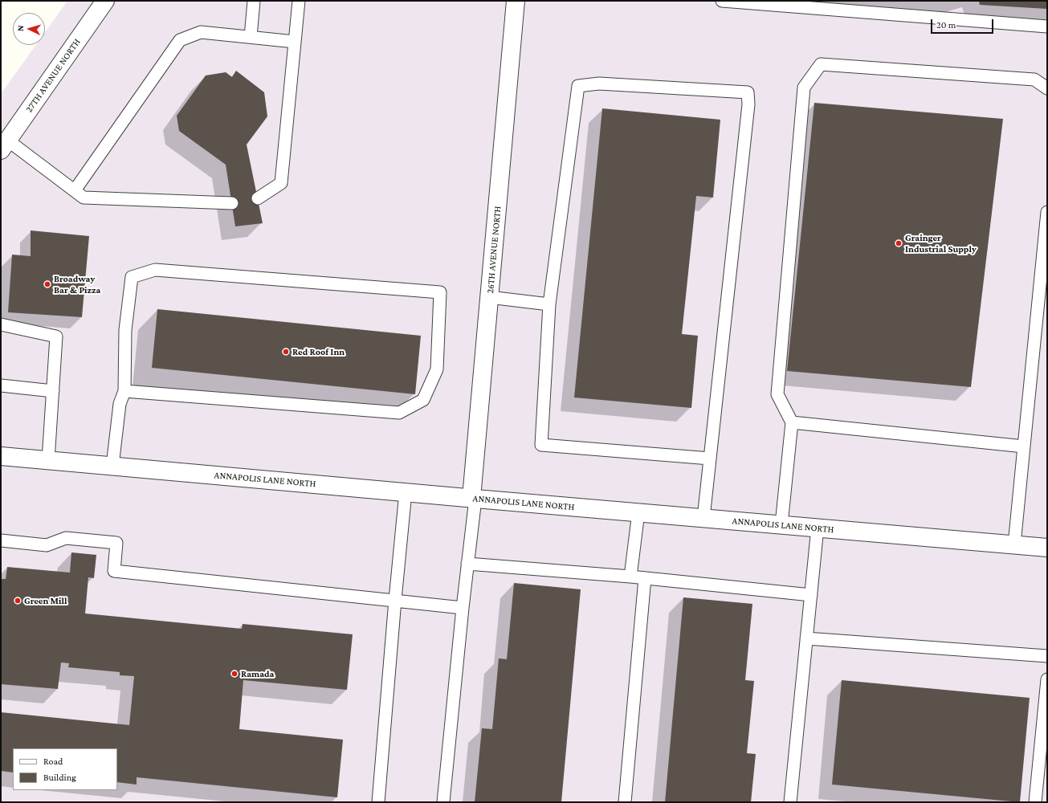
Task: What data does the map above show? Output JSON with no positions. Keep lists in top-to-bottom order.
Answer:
{
  "streets": {
    "street": ["27TH AVENUE NORTH", "26TH AVENUE NORTH", "ANNAPOLIS LANE NORTH"]
  },
  "crossings": [
    ["26TH AVENUE NORTH", "ANNAPOLIS LANE NORTH"]
  ],
  "places": [
    "Grainger Industrial Supply",
    "Broadway Bar & Pizza",
    "Red Roof Inn",
    "Green Mill",
    "Ramada"
  ],
  "legend": ["Road", "Building"],
  "scale_bar": "20 m",
  "north": "left"
}
